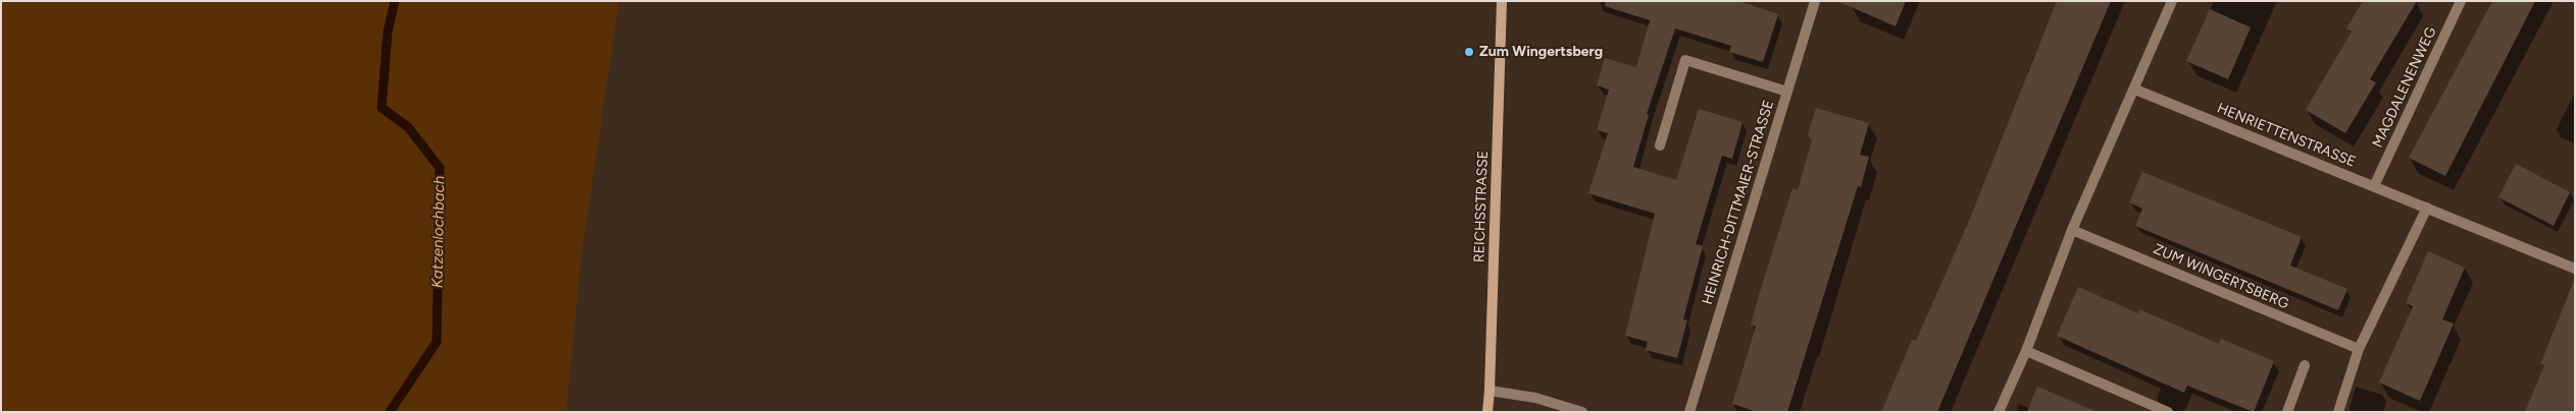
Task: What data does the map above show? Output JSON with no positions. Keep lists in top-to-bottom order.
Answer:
{
  "streets": {
    "main road": ["REICHSSTRASSE"],
    "street": [
      "MAGDALENENWEG",
      "HENRIETTENSTRASSE",
      "HEINRICH-DITTMAIER-STRASSE",
      "ZUM WINGERTSBERG"
    ]
  },
  "crossings": [
    ["MAGDALENENWEG", "HENRIETTENSTRASSE"]
  ],
  "water": ["Katzenlochbach"],
  "places": ["Zum Wingertsberg"]
}
